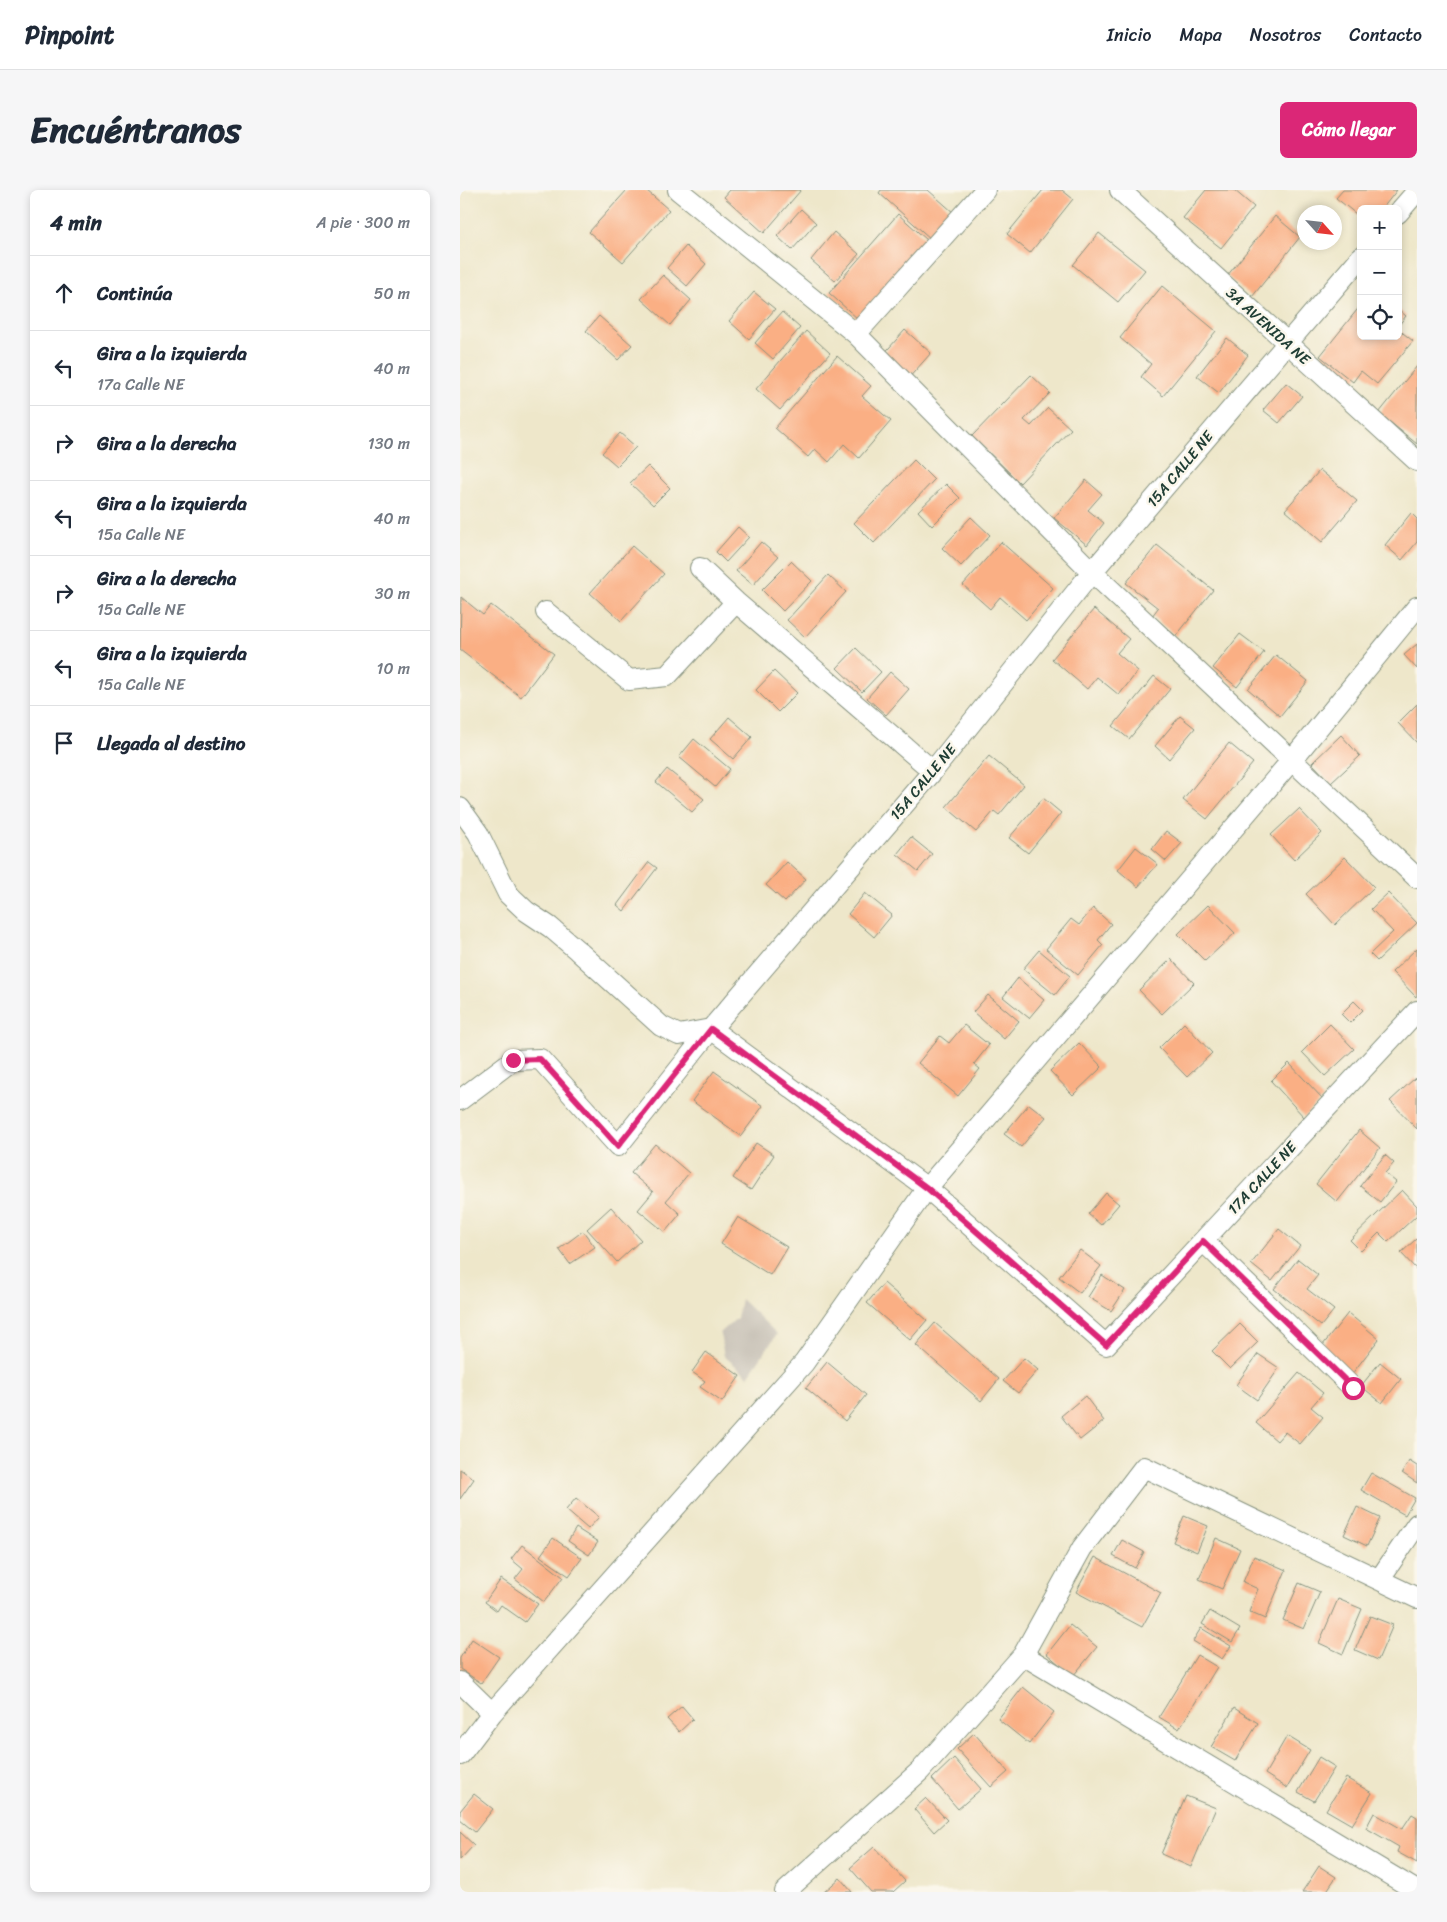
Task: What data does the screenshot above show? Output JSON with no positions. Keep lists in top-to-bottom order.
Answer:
{
  "streets": {
    "street": ["3A AVENIDA NE", "15A CALLE NE", "17A CALLE NE"]
  },
  "crossings": [
    ["3A AVENIDA NE", "15A CALLE NE"]
  ],
  "north": "bottom right",
  "page": {
    "header": "Pinpoint",
    "nav": [
      "Inicio",
      "Mapa",
      "Nosotros",
      "Contacto"
    ],
    "title": "Encuéntranos",
    "buttons": "Cómo llegar",
    "heading": ["4 min", "A pie · 300 m"],
    "map_buttons": ["+", "−"],
    "list": [
      ["Continúa", "50 m"],
      ["Gira a la izquierda", "17a Calle NE", "40 m"],
      ["Gira a la derecha", "130 m"],
      ["Gira a la izquierda", "15a Calle NE", "40 m"],
      ["Gira a la derecha", "15a Calle NE", "30 m"],
      ["Gira a la izquierda", "15a Calle NE", "10 m"],
      "Llegada al destino"
    ]
  }
}
